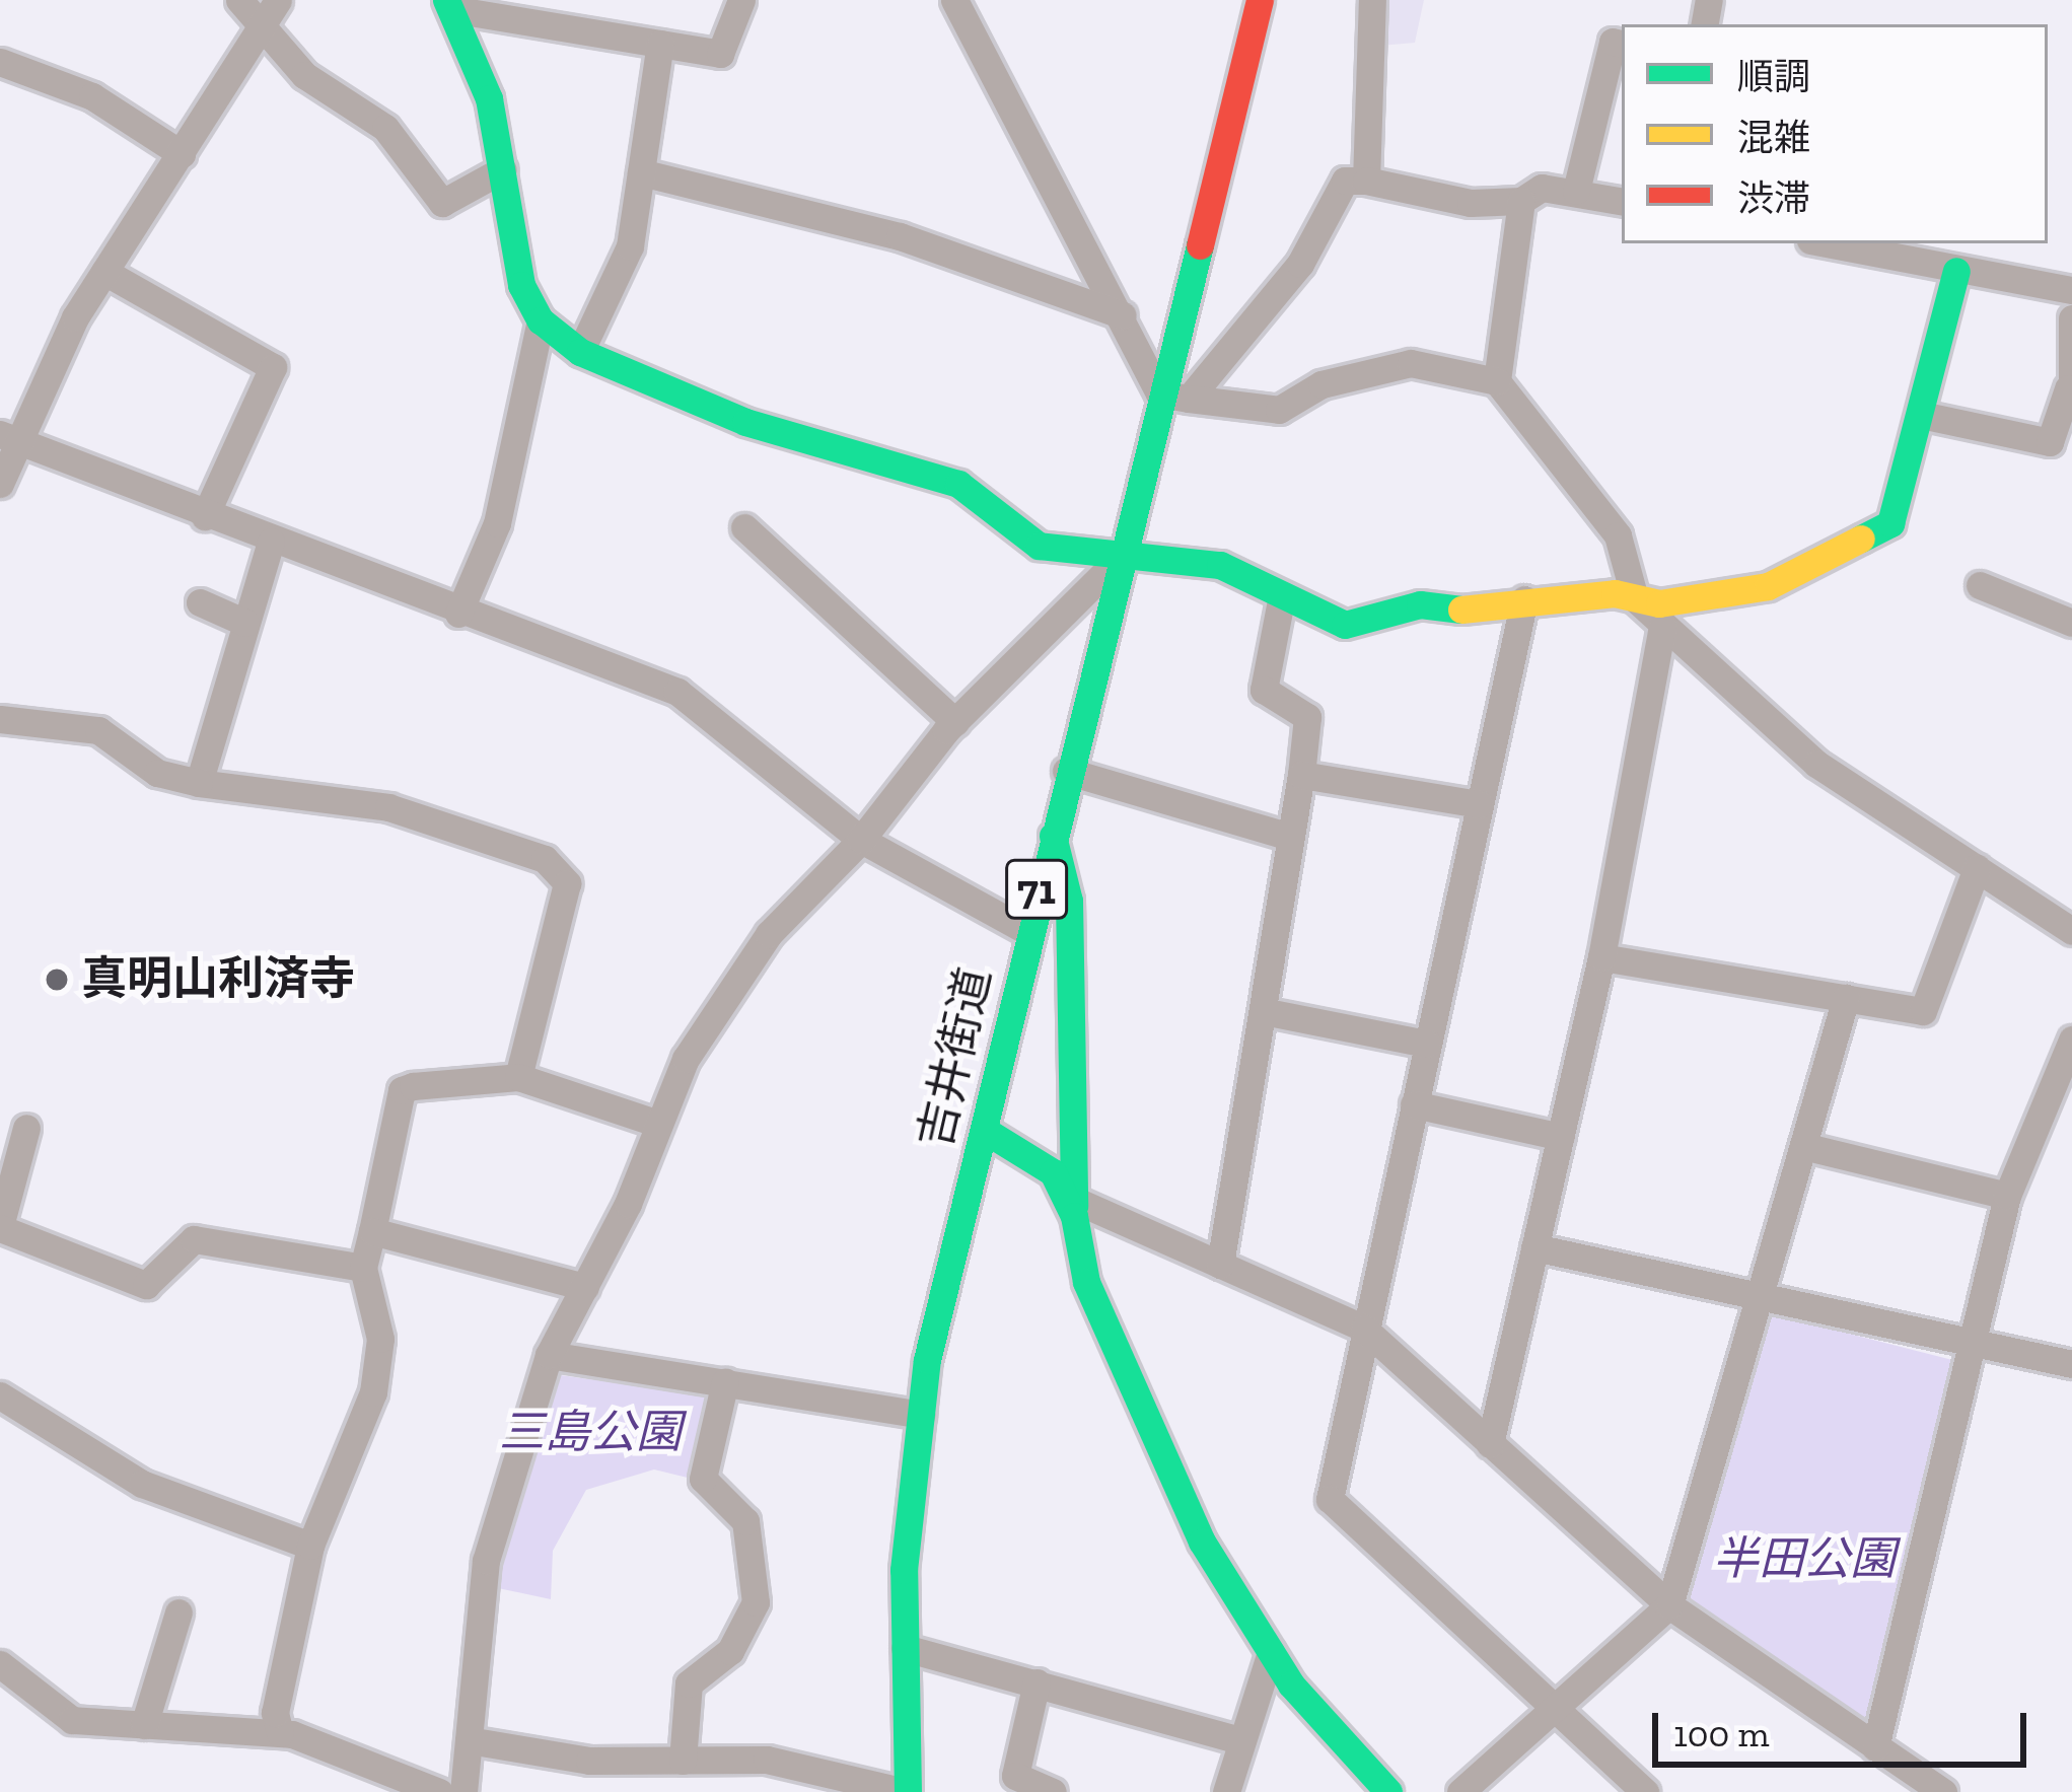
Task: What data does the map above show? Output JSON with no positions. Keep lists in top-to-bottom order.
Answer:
{
  "streets": {
    "street": ["71", "吉井街道"]
  },
  "parks": ["三島公園", "半田公園"],
  "places": ["真明山利済寺"],
  "legend": ["順調", "混雑", "渋滞"],
  "scale_bar": "100 m"
}
